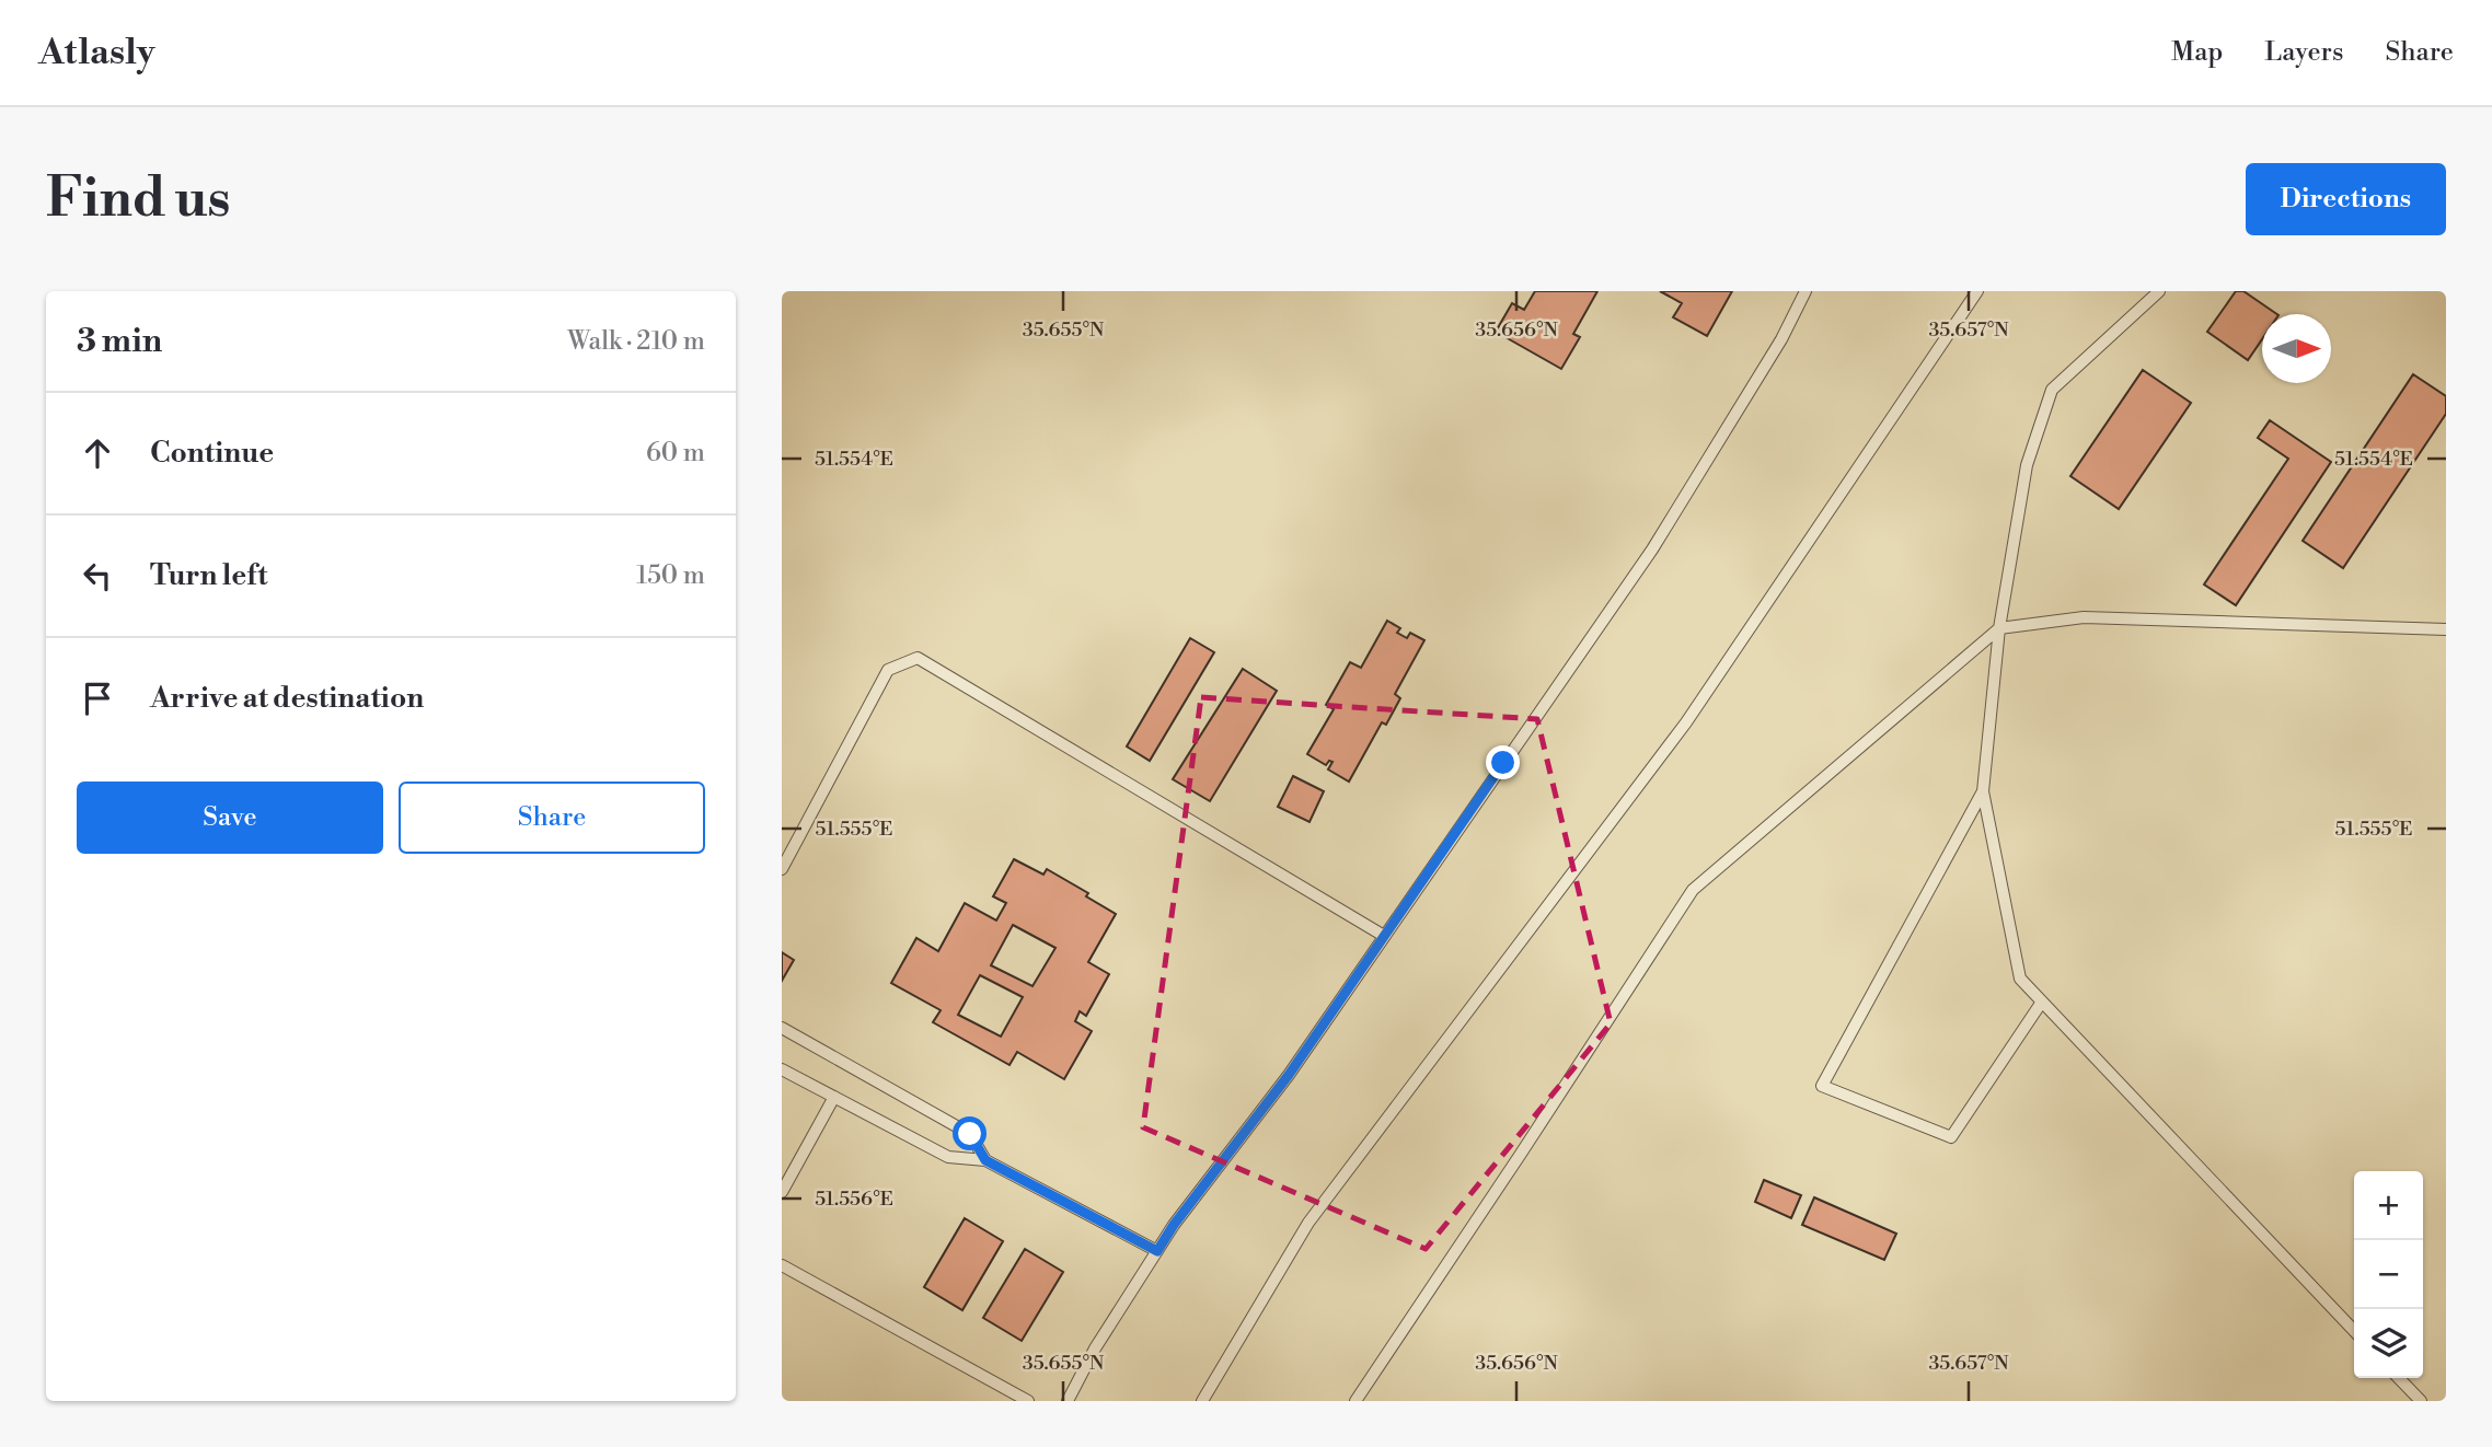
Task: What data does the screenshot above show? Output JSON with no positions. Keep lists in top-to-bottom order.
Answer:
{
  "north": "right",
  "page": {
    "header": "Atlasly",
    "nav": ["Map", "Layers", "Share"],
    "buttons": [
      "Directions",
      ["Save", "Share"]
    ],
    "title": "Find us",
    "heading": ["3 min", "Walk · 210 m"],
    "list": [
      ["Continue", "60 m"],
      ["Turn left", "150 m"],
      "Arrive at destination"
    ],
    "map_buttons": ["+", "−"]
  },
  "coordinates": [
    "35.655°N",
    "35.656°N",
    "35.657°N",
    "51.554°E",
    "51.555°E",
    "51.556°E"
  ]
}
